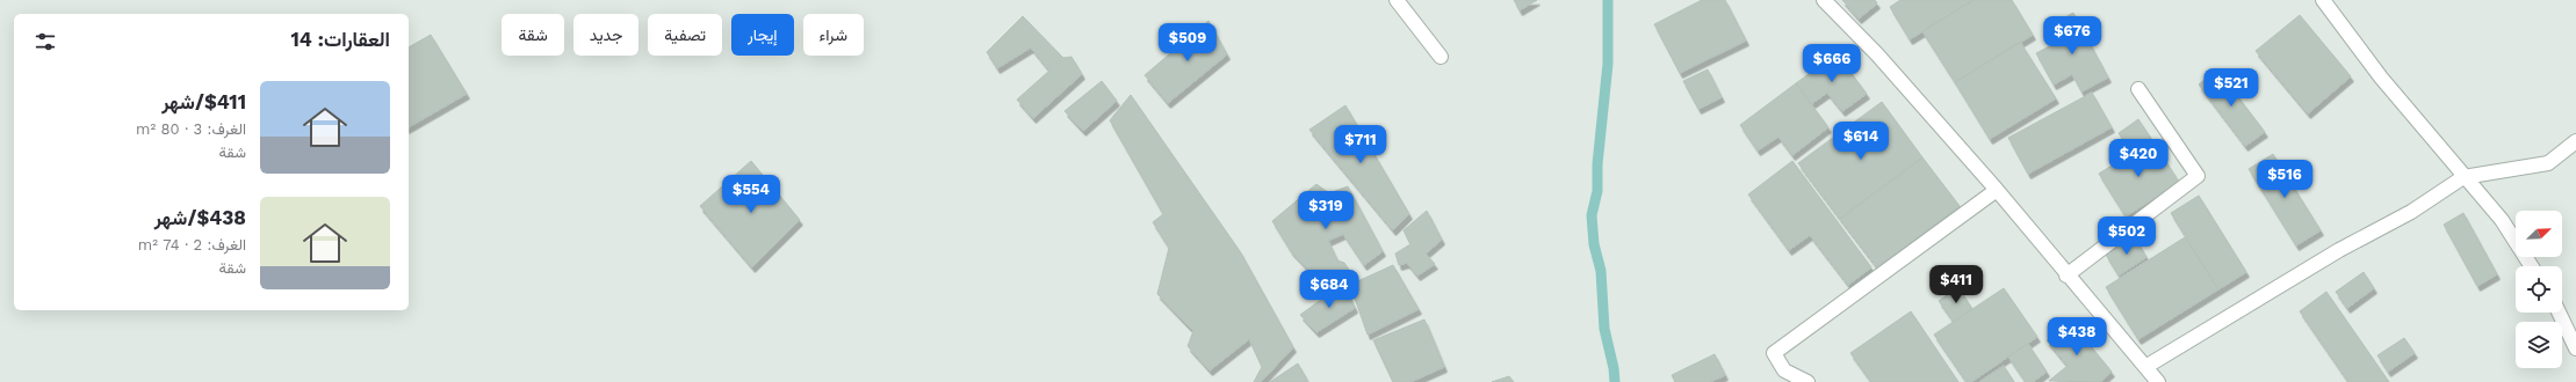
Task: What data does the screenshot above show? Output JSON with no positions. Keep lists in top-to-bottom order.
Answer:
{
  "north": "top right",
  "page": {
    "chip": [
      "شراء",
      "إيجار",
      "تصفية",
      "جديد",
      "شقة"
    ],
    "heading": "العقارات: 14",
    "price": [
      "$676",
      "$509",
      "$666",
      "$521",
      "$614",
      "$711",
      "$420",
      "$516",
      "$554",
      "$319",
      "$502",
      "$411",
      "$684",
      "$438"
    ],
    "list": [
      {
        "name": "$411/شهر",
        "note": "الغرف: 3 · 80 m² · شقة"
      },
      {
        "name": "$438/شهر",
        "note": "الغرف: 2 · 74 m² · شقة"
      }
    ]
  }
}
